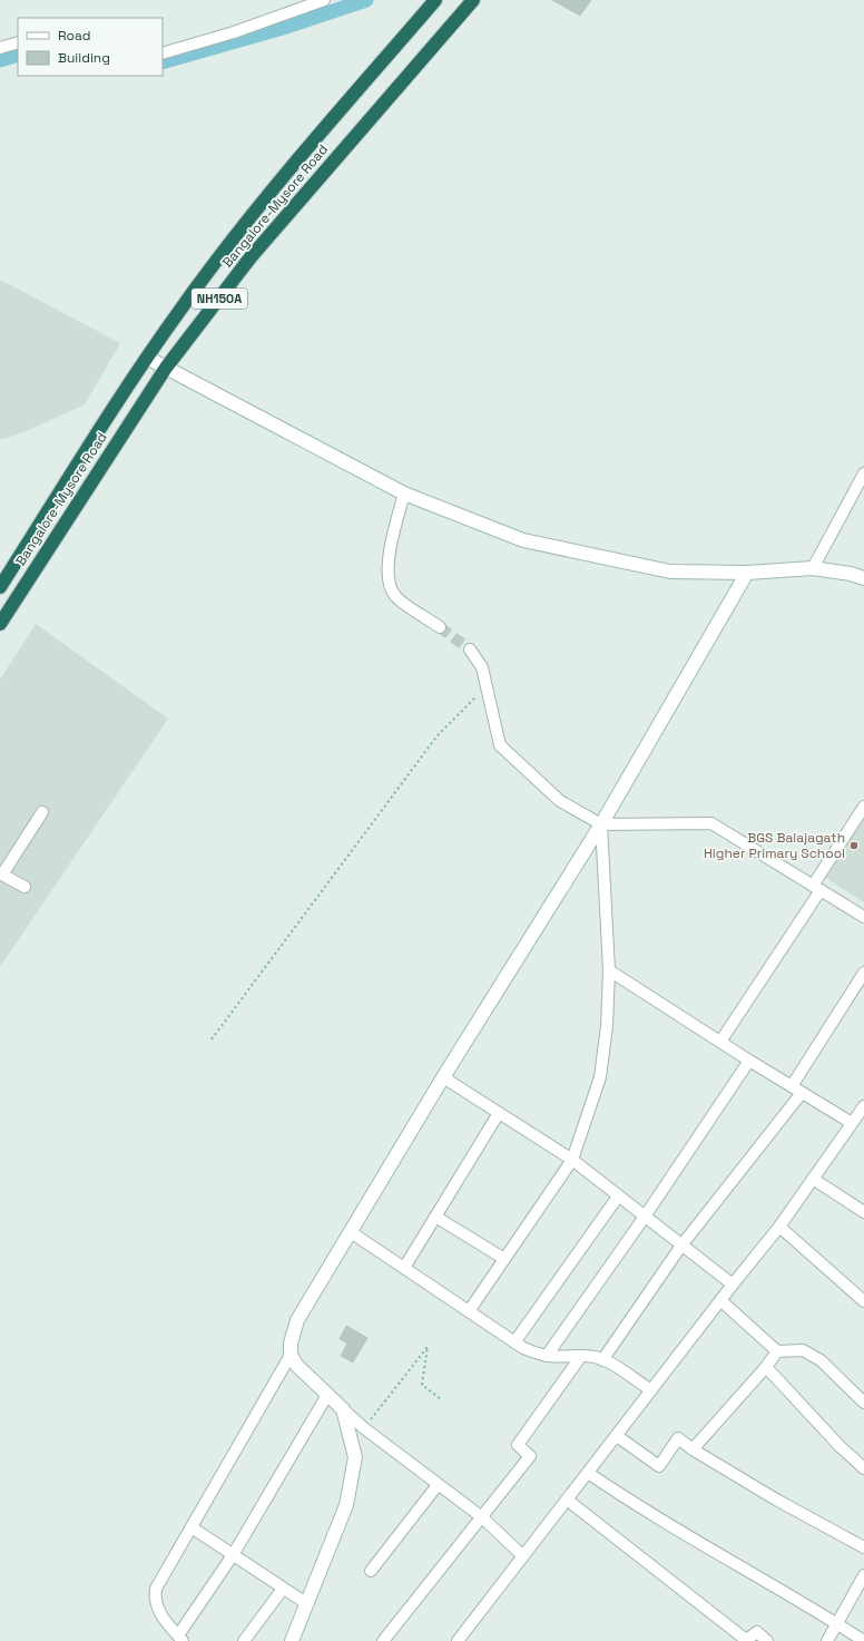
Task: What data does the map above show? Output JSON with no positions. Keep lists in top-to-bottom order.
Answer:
{
  "streets": {
    "highway": ["Bangalore-Mysore Road", "NH150A"]
  },
  "places": ["BGS Balajagath Higher Primary School"],
  "legend": ["Road", "Building"]
}
